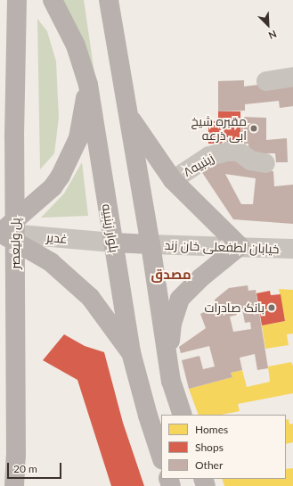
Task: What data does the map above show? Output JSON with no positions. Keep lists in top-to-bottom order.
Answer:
{
  "streets": {
    "main road": ["بلوار زینبیه", "پل ولیعصر"],
    "street": ["زینبیه۸", "غدیر", "خیابان لطفعلی خان زند"]
  },
  "crossings": [
    ["بلوار زینبیه", "غدیر"]
  ],
  "districts": ["مصدق"],
  "places": ["مقبره شیخ ابی ذرعه", "بانک صادرات"],
  "legend": ["Homes", "Shops", "Other"],
  "scale_bar": "20 m",
  "north": "bottom right"
}
